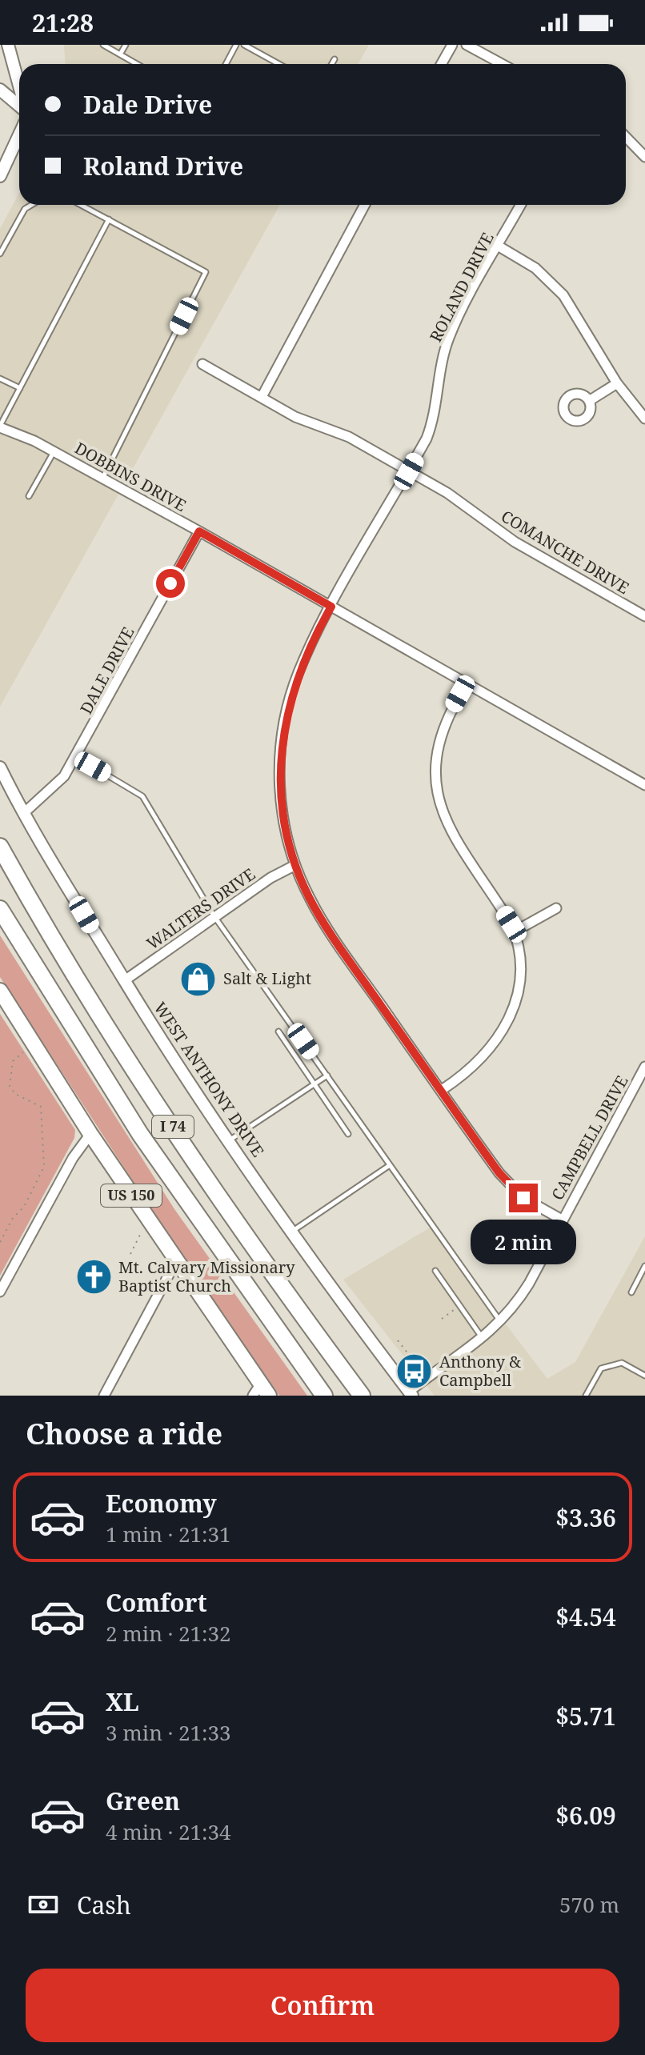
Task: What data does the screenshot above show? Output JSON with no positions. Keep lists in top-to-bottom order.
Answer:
{
  "streets": {
    "highway": ["I 74"],
    "main road": ["US 150"],
    "street": [
      "ROLAND DRIVE",
      "DOBBINS DRIVE",
      "COMANCHE DRIVE",
      "DALE DRIVE",
      "WALTERS DRIVE",
      "WEST ANTHONY DRIVE",
      "CAMPBELL DRIVE"
    ]
  },
  "crossings": [
    ["ROLAND DRIVE", "DOBBINS DRIVE"],
    ["ROLAND DRIVE", "COMANCHE DRIVE"],
    ["ROLAND DRIVE", "WALTERS DRIVE"],
    ["ROLAND DRIVE", "CAMPBELL DRIVE"],
    ["DOBBINS DRIVE", "DALE DRIVE"],
    ["DALE DRIVE", "WEST ANTHONY DRIVE"],
    ["WALTERS DRIVE", "WEST ANTHONY DRIVE"],
    ["WEST ANTHONY DRIVE", "CAMPBELL DRIVE"]
  ],
  "places": {
    "shop": ["Salt & Light"],
    "church": ["Mt. Calvary Missionary Baptist Church"],
    "bus stop": ["Anthony & Campbell"]
  },
  "page": {
    "status": "21:28",
    "banner": ["Dale Drive", "Roland Drive"],
    "bubble": "2 min",
    "heading": "Choose a ride",
    "list": [
      {
        "name": "Economy",
        "note": "1 min · 21:31",
        "value": "$3.36"
      },
      {
        "name": "Comfort",
        "note": "2 min · 21:32",
        "value": "$4.54"
      },
      {
        "name": "XL",
        "note": "3 min · 21:33",
        "value": "$5.71"
      },
      {
        "name": "Green",
        "note": "4 min · 21:34",
        "value": "$6.09"
      }
    ],
    "pay": ["Cash", "570 m"],
    "buttons": "Confirm"
  }
}
